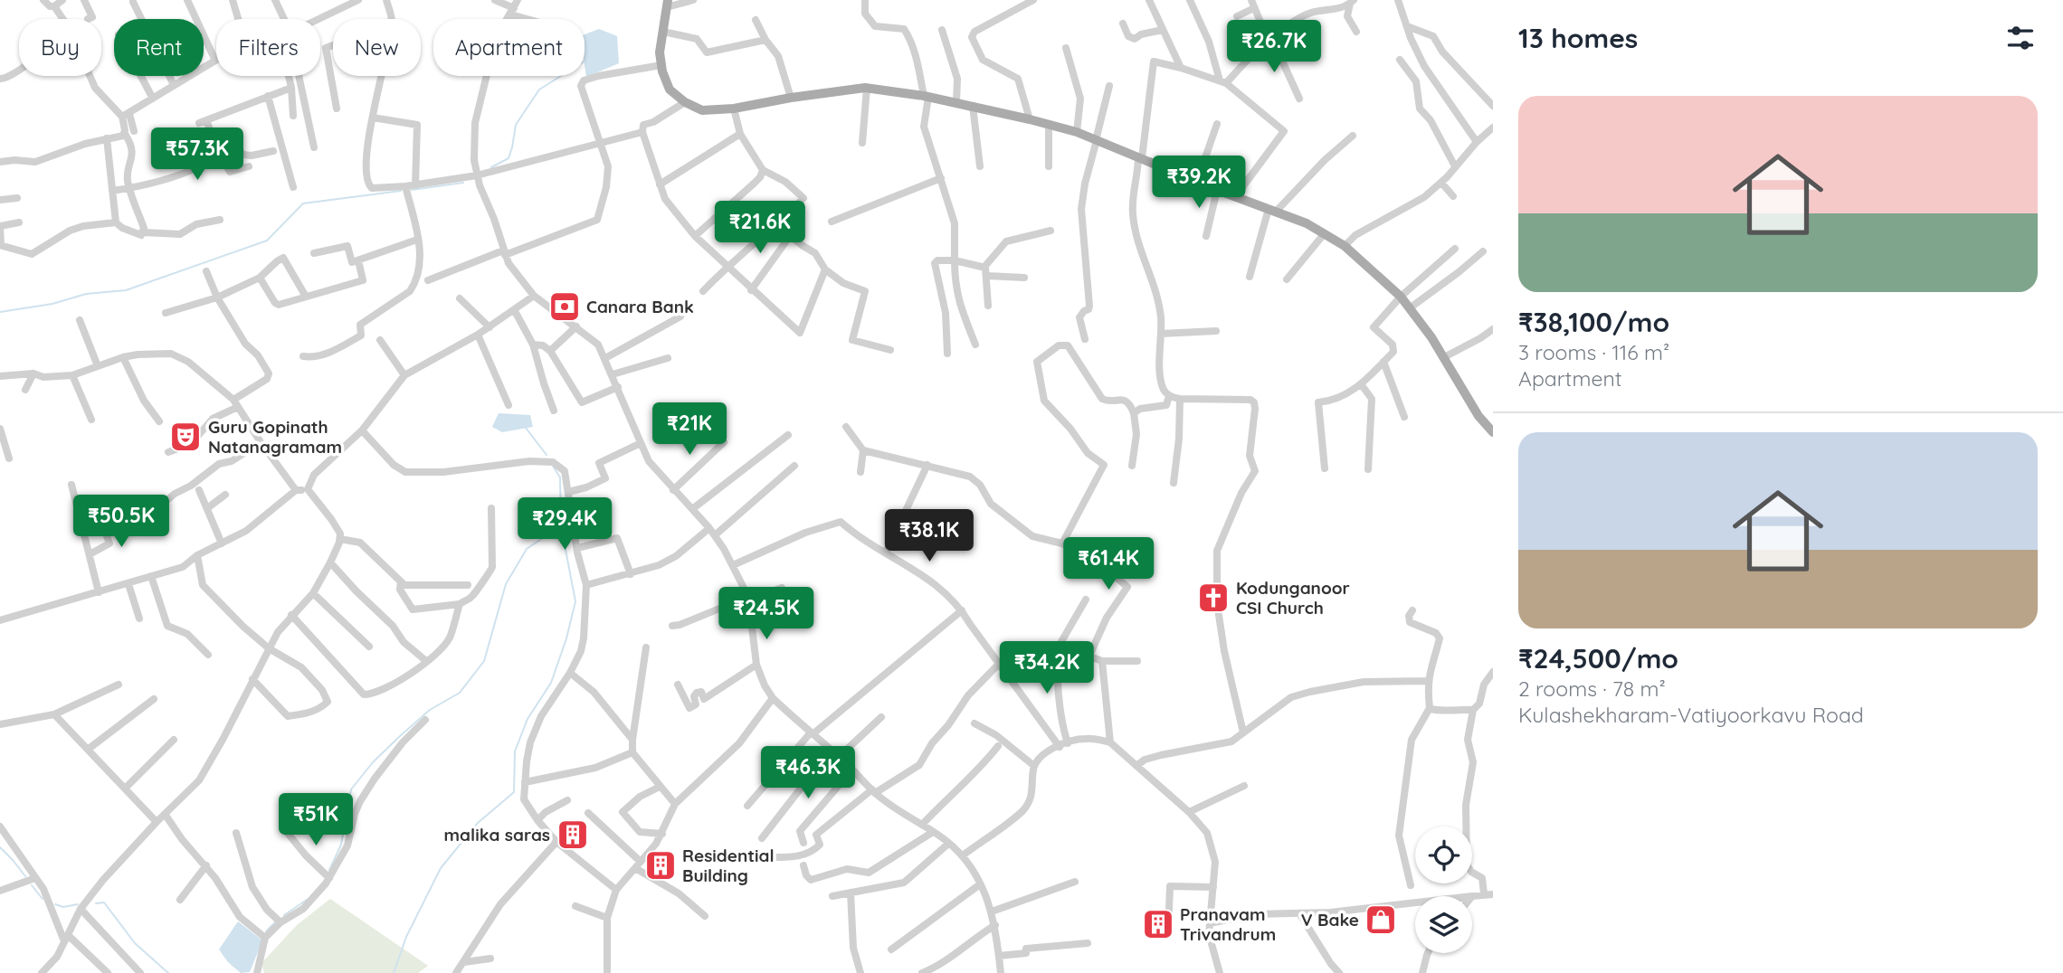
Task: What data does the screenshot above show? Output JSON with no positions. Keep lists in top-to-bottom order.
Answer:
{
  "places": {
    "bank": ["Canara Bank"],
    "theatre": ["Guru Gopinath Natanagramam"],
    "church": ["Kodunganoor CSI Church"],
    "building": ["malika saras", "Residential Building", "Pranavam Trivandrum"],
    "shop": ["V Bake"]
  },
  "page": {
    "heading": "13 homes",
    "chip": [
      "Buy",
      "Rent",
      "Filters",
      "New",
      "Apartment"
    ],
    "price": [
      "₹26.7K",
      "₹57.3K",
      "₹39.2K",
      "₹21.6K",
      "₹21K",
      "₹50.5K",
      "₹29.4K",
      "₹38.1K",
      "₹61.4K",
      "₹24.5K",
      "₹34.2K",
      "₹46.3K",
      "₹51K"
    ],
    "list": [
      {
        "name": "₹38,100/mo",
        "note": "3 rooms · 116 m² · Apartment"
      },
      {
        "name": "₹24,500/mo",
        "note": "2 rooms · 78 m² · Kulashekharam-Vatiyoorkavu Road"
      }
    ]
  }
}
